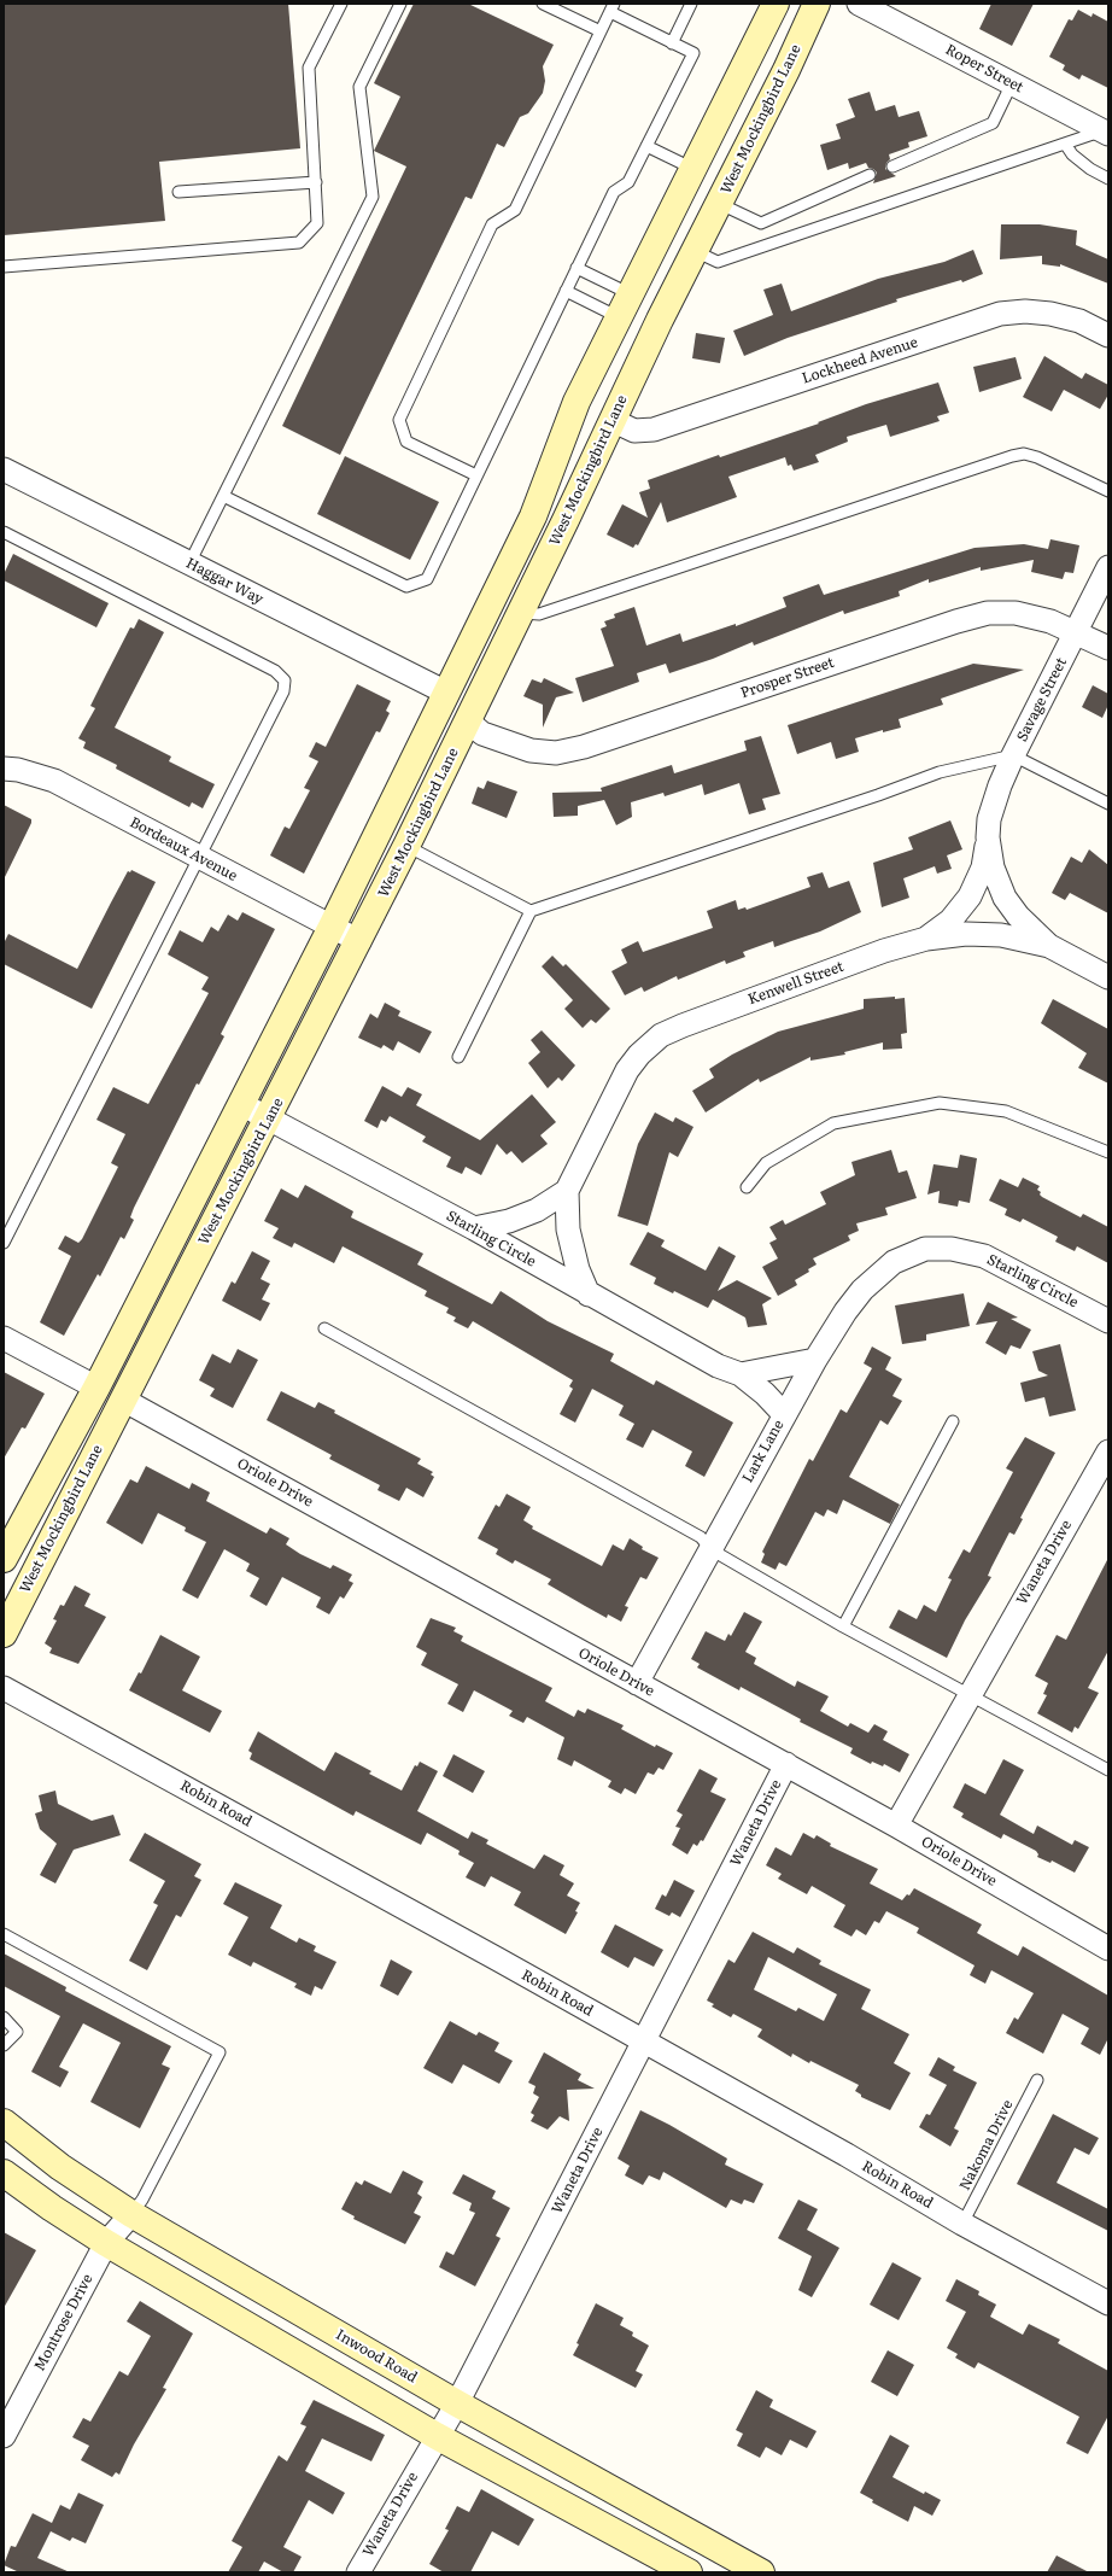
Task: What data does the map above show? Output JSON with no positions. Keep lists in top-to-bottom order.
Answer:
{
  "streets": {
    "main road": ["West Mockingbird Lane", "Inwood Road"],
    "street": [
      "Roper Street",
      "Lockheed Avenue",
      "Haggar Way",
      "Prosper Street",
      "Savage Street",
      "Bordeaux Avenue",
      "Kenwell Street",
      "Starling Circle",
      "Lark Lane",
      "Oriole Drive",
      "Waneta Drive",
      "Robin Road",
      "Montrose Drive"
    ],
    "lane": ["Nakoma Drive"]
  },
  "crossings": [
    ["West Mockingbird Lane", "Lockheed Avenue"],
    ["West Mockingbird Lane", "Haggar Way"],
    ["West Mockingbird Lane", "Prosper Street"],
    ["West Mockingbird Lane", "Bordeaux Avenue"],
    ["West Mockingbird Lane", "Starling Circle"],
    ["West Mockingbird Lane", "Oriole Drive"],
    ["Prosper Street", "Savage Street"],
    ["Savage Street", "Kenwell Street"],
    ["Kenwell Street", "Starling Circle"],
    ["Starling Circle", "Lark Lane"],
    ["Lark Lane", "Oriole Drive"],
    ["Oriole Drive", "Waneta Drive"],
    ["Waneta Drive", "Robin Road"],
    ["Waneta Drive", "Inwood Road"],
    ["Robin Road", "Nakoma Drive"],
    ["Montrose Drive", "Inwood Road"]
  ]
}
